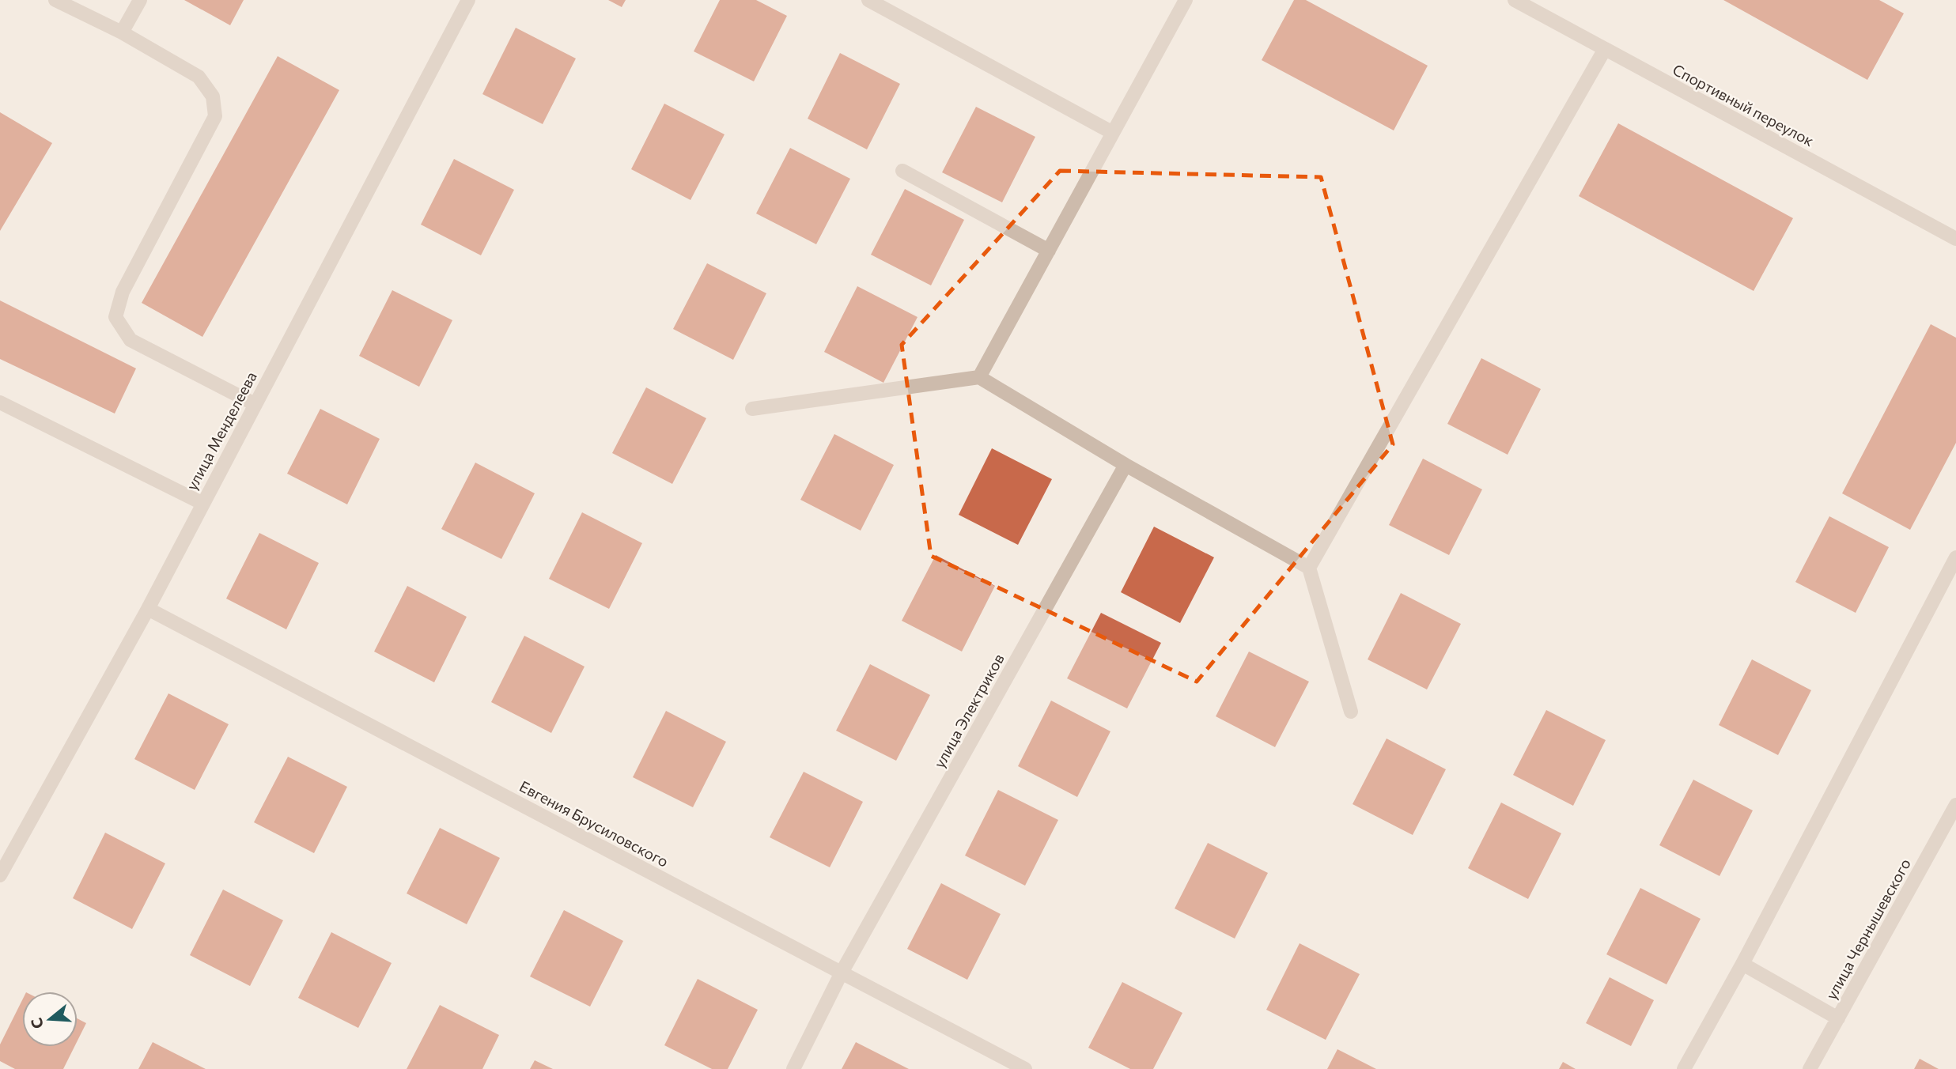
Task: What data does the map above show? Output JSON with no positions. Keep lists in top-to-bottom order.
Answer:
{
  "streets": {
    "street": [
      "Спортивный переулок",
      "улица Менделеева",
      "улица Электриков",
      "Евгения Брусиловского",
      "улица Чернышевского"
    ]
  },
  "crossings": [
    ["улица Менделеева", "Евгения Брусиловского"],
    ["улица Электриков", "Евгения Брусиловского"]
  ],
  "north": "left"
}
